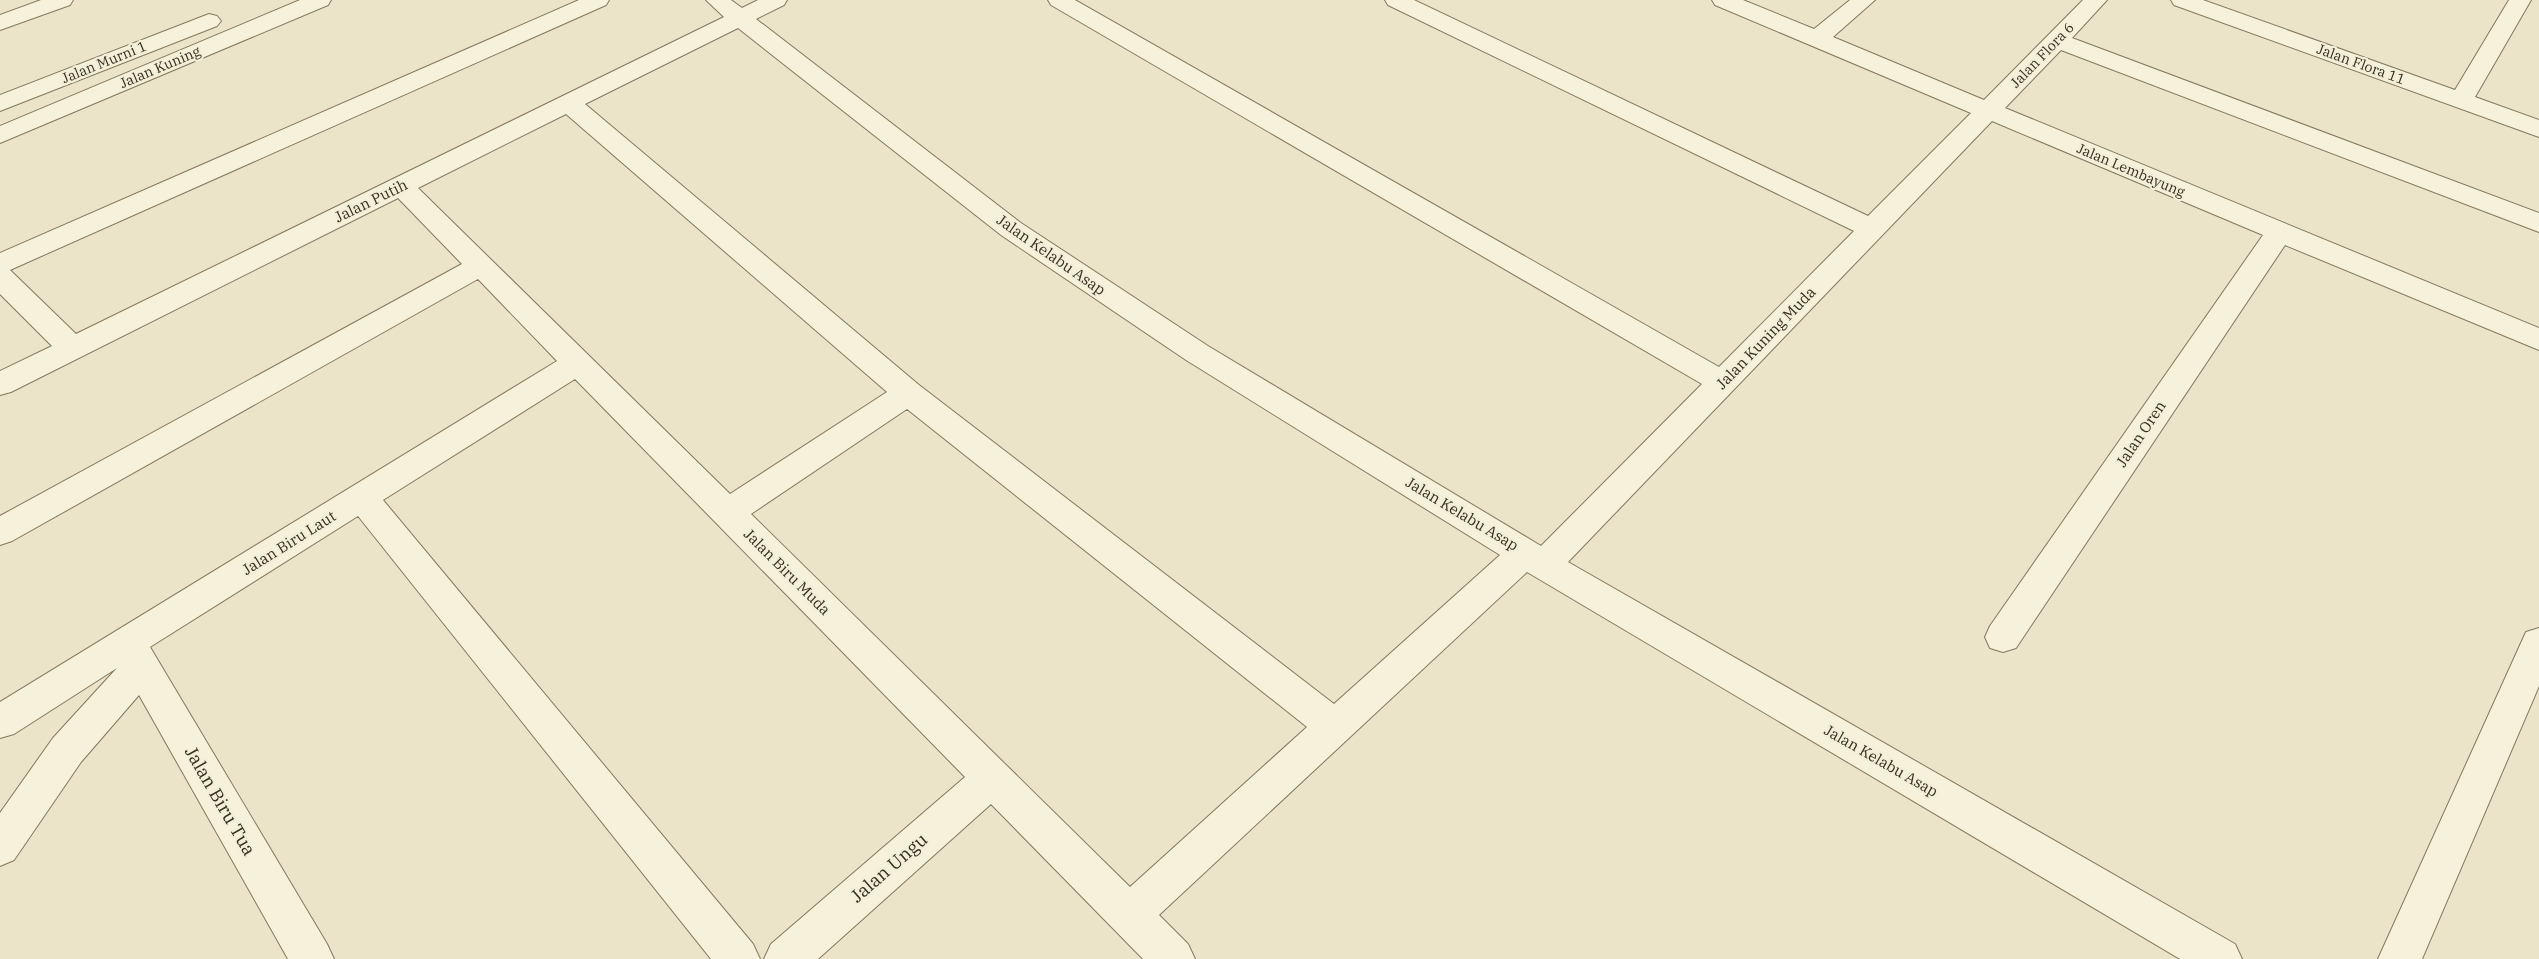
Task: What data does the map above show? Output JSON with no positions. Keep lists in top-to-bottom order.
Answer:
{
  "streets": {
    "street": [
      "Jalan Flora 6",
      "Jalan Murni 1",
      "Jalan Flora 11",
      "Jalan Kuning",
      "Jalan Lembayung",
      "Jalan Putih",
      "Jalan Kelabu Asap",
      "Jalan Kuning Muda",
      "Jalan Oren",
      "Jalan Biru Laut",
      "Jalan Biru Muda",
      "Jalan Biru Tua",
      "Jalan Ungu"
    ]
  },
  "crossings": [
    ["Jalan Flora 6", "Jalan Lembayung"],
    ["Jalan Flora 6", "Jalan Kuning Muda"],
    ["Jalan Lembayung", "Jalan Kuning Muda"],
    ["Jalan Lembayung", "Jalan Oren"],
    ["Jalan Putih", "Jalan Kelabu Asap"],
    ["Jalan Putih", "Jalan Biru Muda"],
    ["Jalan Kelabu Asap", "Jalan Kuning Muda"],
    ["Jalan Kuning Muda", "Jalan Biru Muda"],
    ["Jalan Biru Laut", "Jalan Biru Muda"],
    ["Jalan Biru Laut", "Jalan Biru Tua"],
    ["Jalan Biru Muda", "Jalan Ungu"]
  ]
}
